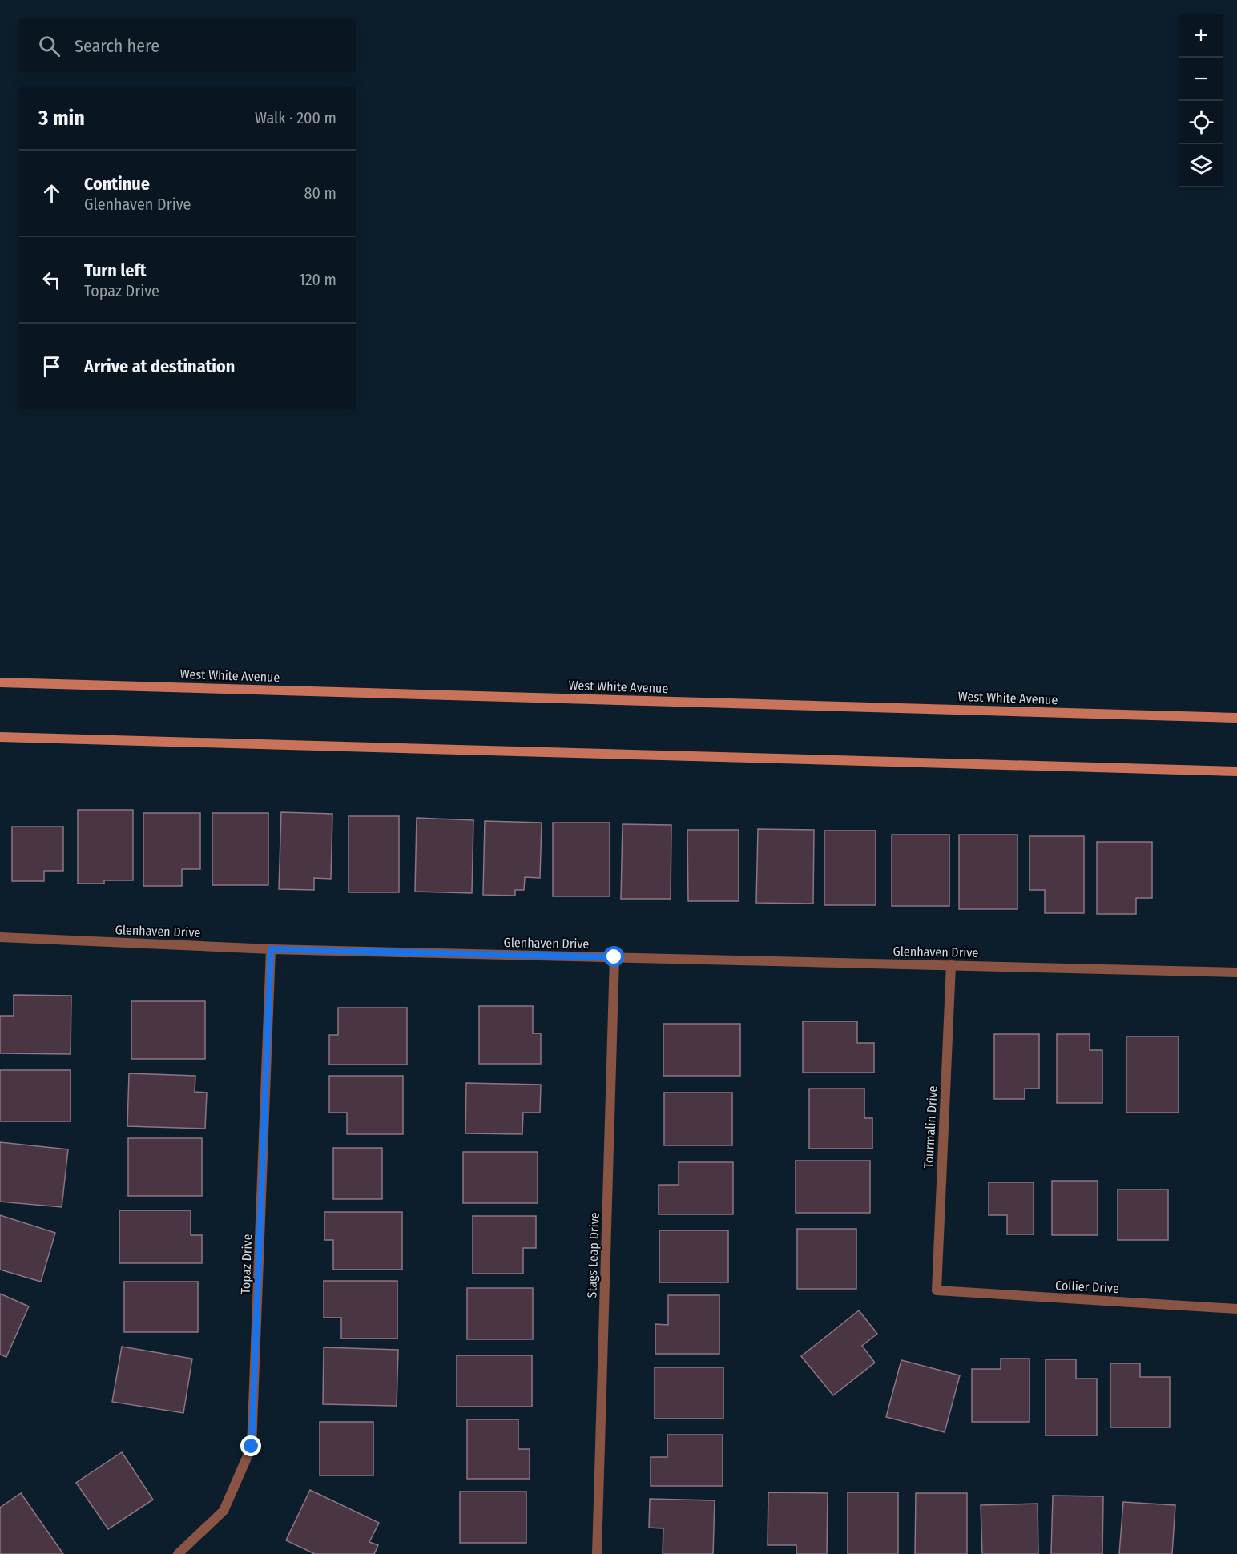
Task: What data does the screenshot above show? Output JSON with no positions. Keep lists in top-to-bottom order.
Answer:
{
  "streets": {
    "main road": ["West White Avenue"],
    "street": [
      "Glenhaven Drive",
      "Tourmalin Drive",
      "Stags Leap Drive",
      "Topaz Drive",
      "Collier Drive"
    ]
  },
  "crossings": [
    ["Glenhaven Drive", "Tourmalin Drive"],
    ["Glenhaven Drive", "Stags Leap Drive"],
    ["Glenhaven Drive", "Topaz Drive"],
    ["Tourmalin Drive", "Collier Drive"]
  ],
  "page": {
    "map_buttons": ["+", "−"],
    "search": "Search here",
    "heading": ["3 min", "Walk · 200 m"],
    "list": [
      ["Continue", "Glenhaven Drive", "80 m"],
      ["Turn left", "Topaz Drive", "120 m"],
      "Arrive at destination"
    ]
  }
}
